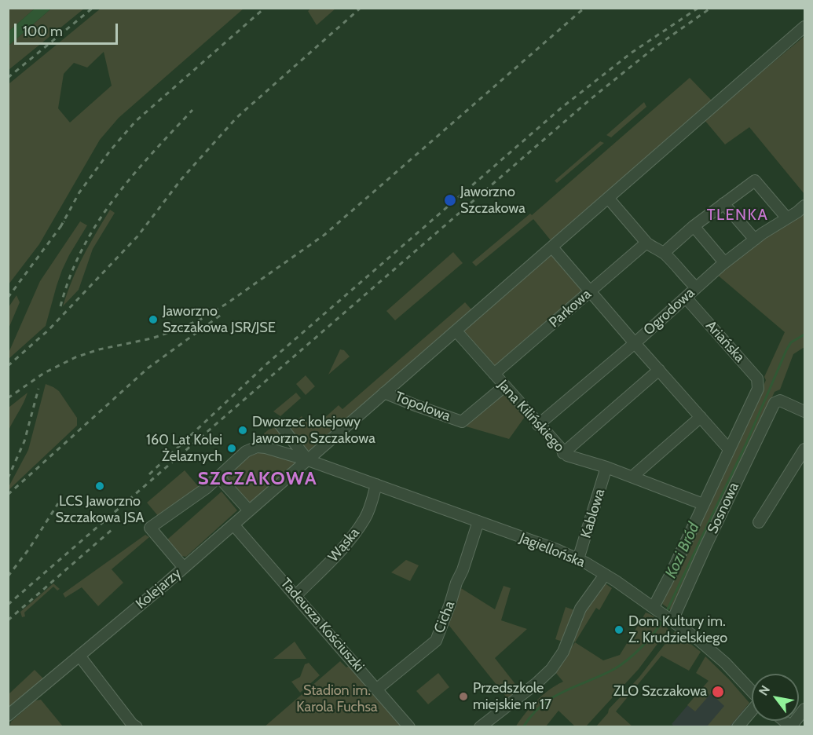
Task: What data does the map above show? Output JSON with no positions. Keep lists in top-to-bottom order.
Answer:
{
  "streets": {
    "street": [
      "Parkowa",
      "Ogrodowa",
      "Ariańska",
      "Topolowa",
      "Jana Kilińskiego",
      "Sosnowa",
      "Kablowa",
      "Wąska",
      "Jagiellońska",
      "Kolejarzy",
      "Cicha",
      "Tadeusza Kościuszki"
    ]
  },
  "crossings": [
    ["Parkowa", "Jana Kilińskiego"],
    ["Ogrodowa", "Ariańska"],
    ["Ogrodowa", "Jana Kilińskiego"],
    ["Topolowa", "Jana Kilińskiego"],
    ["Topolowa", "Kolejarzy"],
    ["Jana Kilińskiego", "Kablowa"],
    ["Jana Kilińskiego", "Kolejarzy"],
    ["Sosnowa", "Jagiellońska"],
    ["Kablowa", "Jagiellońska"],
    ["Wąska", "Jagiellońska"],
    ["Wąska", "Tadeusza Kościuszki"],
    ["Jagiellońska", "Kolejarzy"],
    ["Jagiellońska", "Cicha"],
    ["Kolejarzy", "Tadeusza Kościuszki"],
    ["Cicha", "Tadeusza Kościuszki"]
  ],
  "districts": ["TLENKA", "SZCZAKOWA"],
  "water": ["Kozi Bród"],
  "parks": ["Stadion im. Karola Fuchsa"],
  "places": [
    "Jaworzno Szczakowa",
    "Jaworzno Szczakowa JSR/JSE",
    "Dworzec kolejowy Jaworzno Szczakowa",
    "160 Lat Kolei Żelaznych",
    "LCS Jaworzno Szczakowa JSA",
    "Dom Kultury im. Z. Krudzielskiego",
    "ZLO Szczakowa",
    "Przedszkole miejskie nr 17"
  ],
  "scale_bar": "100 m",
  "north": "top left"
}
